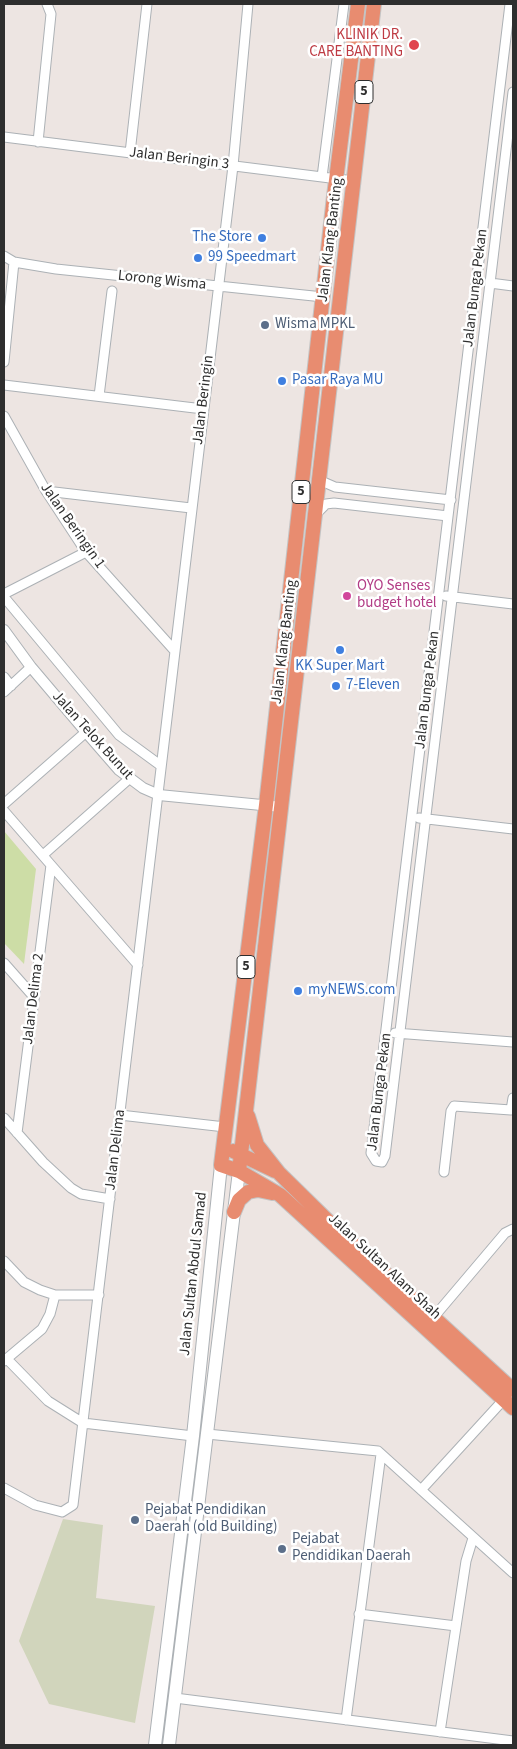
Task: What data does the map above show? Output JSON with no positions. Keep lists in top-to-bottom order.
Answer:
{
  "streets": {
    "highway": [
      "5",
      "Jalan Klang Banting",
      "Jalan Sultan Alam Shah",
      "Jalan Sultan Abdul Samad"
    ],
    "street": [
      "Jalan Beringin 3",
      "Lorong Wisma",
      "Jalan Bunga Pekan",
      "Jalan Beringin",
      "Jalan Beringin 1",
      "Jalan Telok Bunut",
      "Jalan Delima 2",
      "Jalan Delima"
    ]
  },
  "crossings": [
    ["Jalan Beringin 3", "Jalan Klang Banting"],
    ["Jalan Beringin 3", "Jalan Beringin"],
    ["Jalan Klang Banting", "Lorong Wisma"],
    ["Jalan Klang Banting", "Jalan Telok Bunut"],
    ["Jalan Klang Banting", "Jalan Sultan Abdul Samad"],
    ["Lorong Wisma", "Jalan Beringin"],
    ["Jalan Beringin", "Jalan Beringin 1"],
    ["Jalan Beringin", "Jalan Telok Bunut"],
    ["Jalan Beringin", "Jalan Delima"],
    ["Jalan Telok Bunut", "Jalan Delima"],
    ["Jalan Telok Bunut", "Jalan Sultan Abdul Samad"],
    ["Jalan Sultan Alam Shah", "Jalan Sultan Abdul Samad"]
  ],
  "places": [
    "KLINIK DR. CARE BANTING",
    "The Store",
    "99 Speedmart",
    "Wisma MPKL",
    "Pasar Raya MU",
    "OYO Senses budget hotel",
    "KK Super Mart",
    "7-Eleven",
    "myNEWS.com",
    "Pejabat Pendidikan Daerah (old Building)",
    "Pejabat Pendidikan Daerah"
  ]
}
